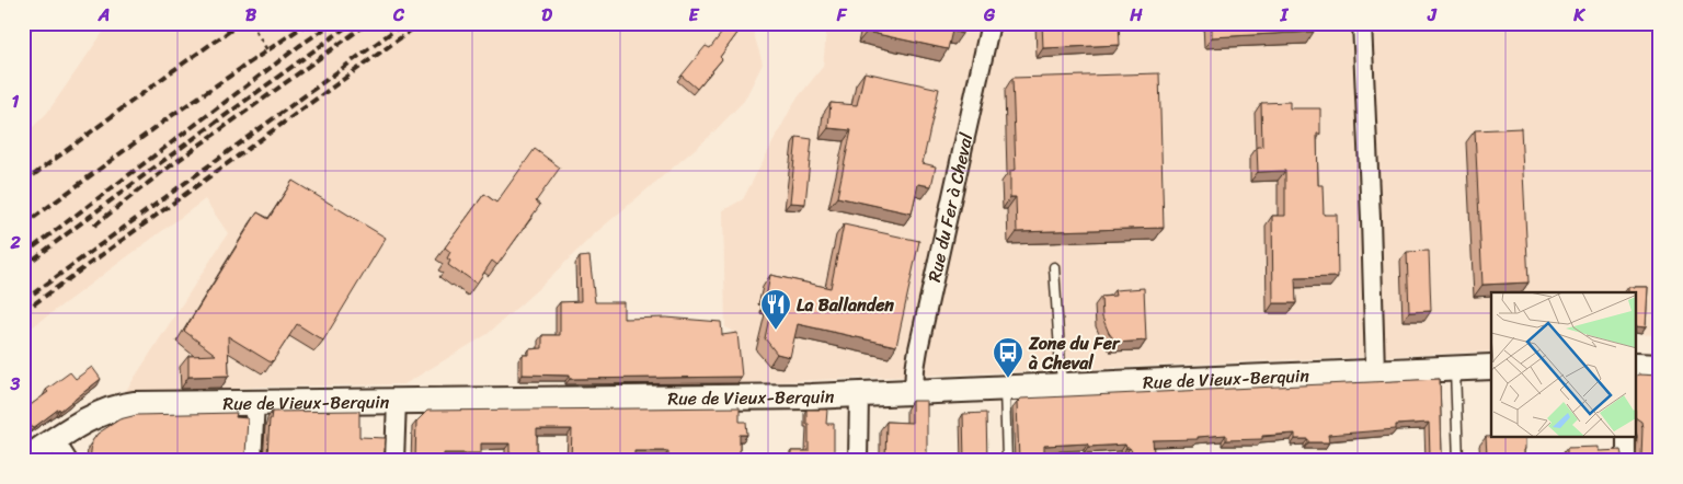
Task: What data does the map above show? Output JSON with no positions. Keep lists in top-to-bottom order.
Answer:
{
  "streets": {
    "street": ["Rue du Fer à Cheval", "Rue de Vieux-Berquin"]
  },
  "crossings": [
    ["Rue du Fer à Cheval", "Rue de Vieux-Berquin"]
  ],
  "places": {
    "restaurant": ["La Ballanden"],
    "bus stop": ["Zone du Fer à Cheval"]
  },
  "grid": {
    "columns": [
      "A",
      "B",
      "C",
      "D",
      "E",
      "F",
      "G",
      "H",
      "I",
      "J",
      "K"
    ],
    "rows": ["1", "2", "3"]
  }
}
